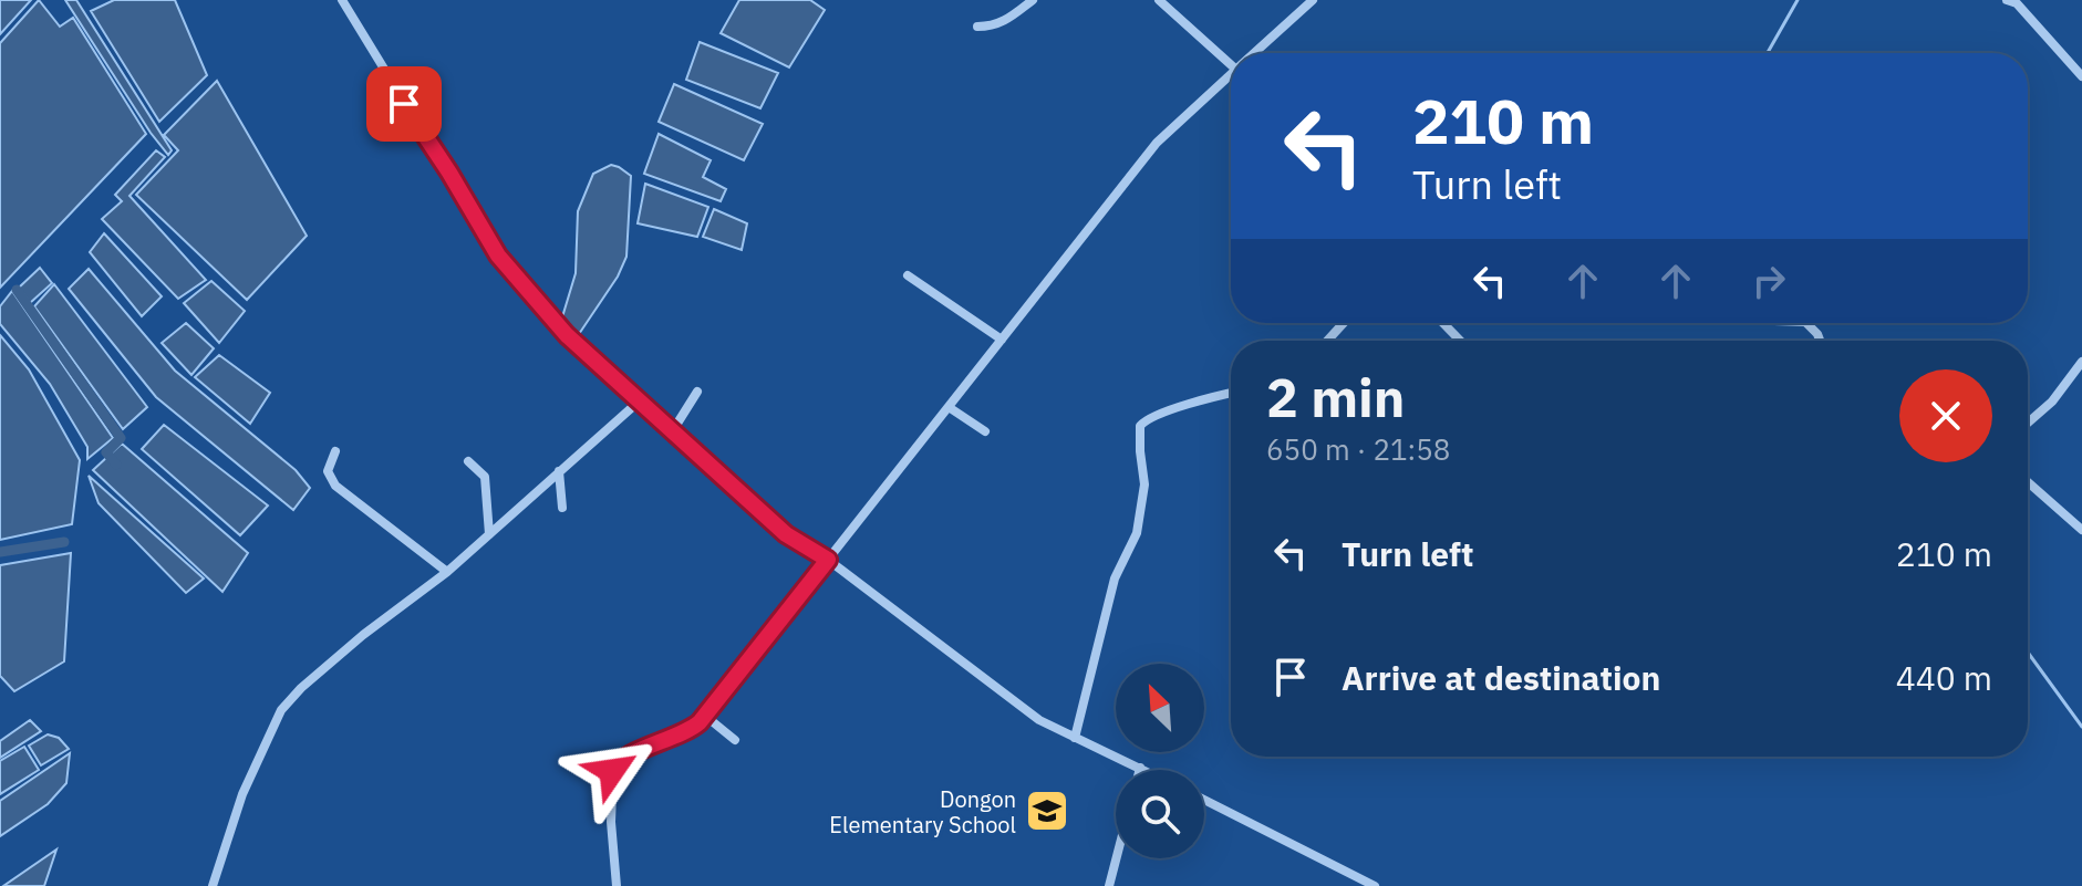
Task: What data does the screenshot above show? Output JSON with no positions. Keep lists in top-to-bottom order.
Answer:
{
  "places": {
    "school or university": ["Dongon Elementary School"]
  },
  "north": "top left",
  "page": {
    "turn": ["210 m", "Turn left"],
    "heading": ["2 min", "650 m · 21:58"],
    "list": [
      {
        "name": "Turn left",
        "value": "210 m"
      },
      {
        "name": "Arrive at destination",
        "value": "440 m"
      }
    ]
  }
}
